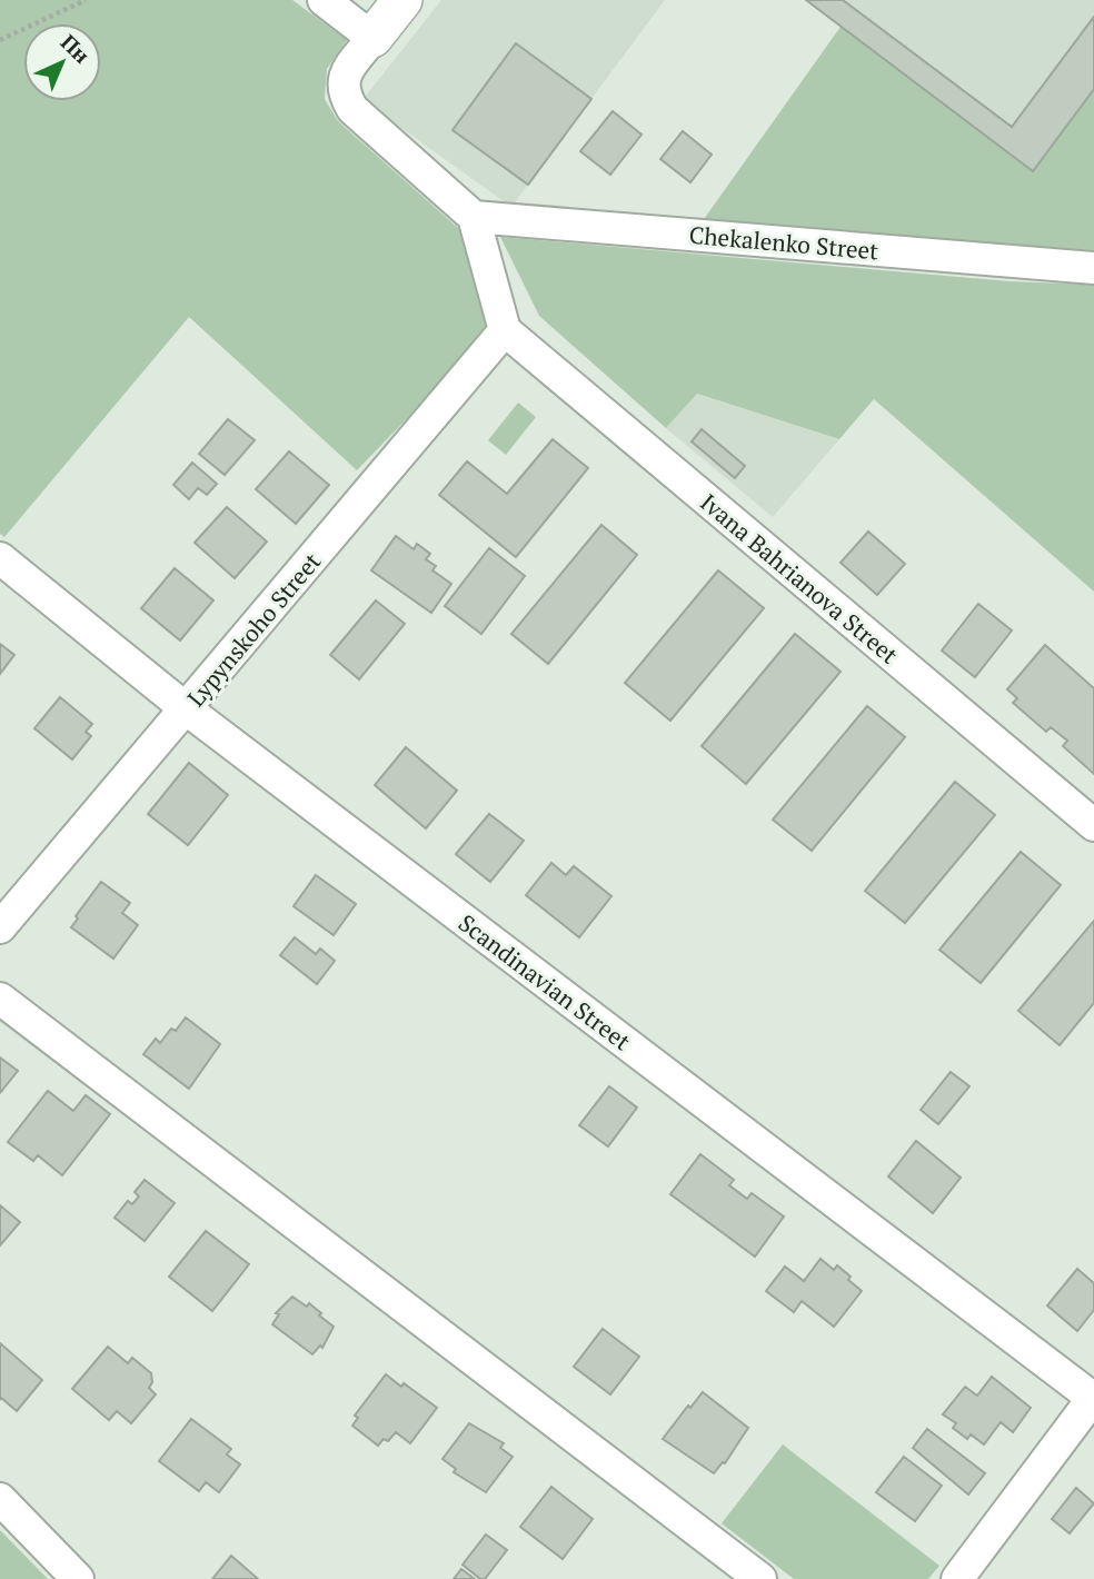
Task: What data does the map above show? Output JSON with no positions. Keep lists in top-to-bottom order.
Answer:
{
  "streets": {
    "street": [
      "Chekalenko Street",
      "Ivana Bahrianova Street",
      "Lypynskoho Street",
      "Scandinavian Street"
    ]
  },
  "crossings": [
    ["Ivana Bahrianova Street", "Lypynskoho Street"],
    ["Lypynskoho Street", "Scandinavian Street"]
  ],
  "north": "top right"
}
